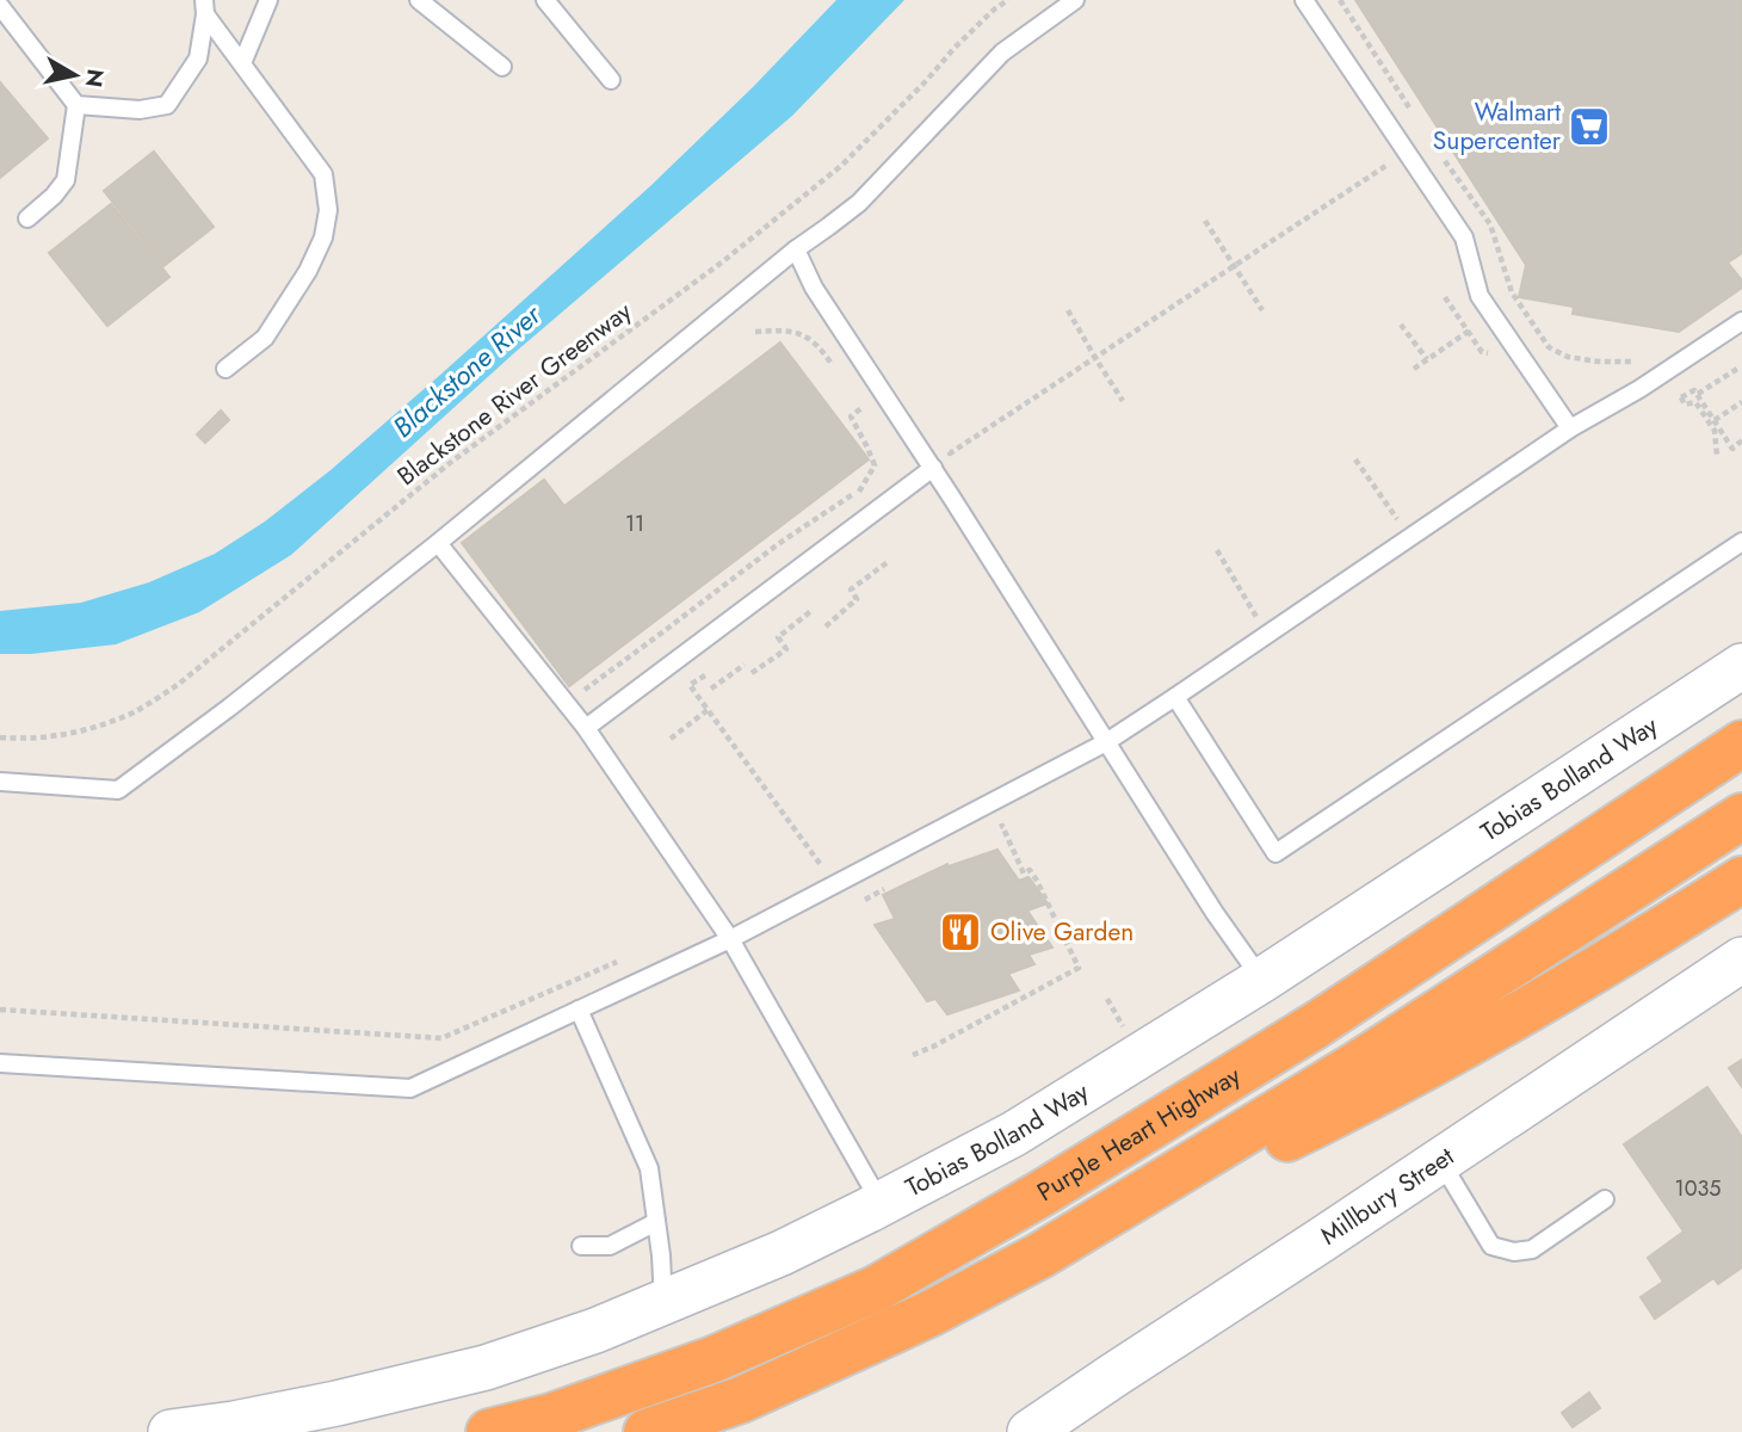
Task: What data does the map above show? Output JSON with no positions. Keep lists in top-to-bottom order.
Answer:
{
  "streets": {
    "highway": ["Purple Heart Highway"],
    "street": ["Tobias Bolland Way", "Millbury Street"],
    "path": ["Blackstone River Greenway"]
  },
  "water": ["Blackstone River"],
  "places": {
    "supermarket": ["Walmart Supercenter"],
    "restaurant": ["Olive Garden"]
  },
  "house_numbers": ["11", "1035"],
  "north": "right"
}
